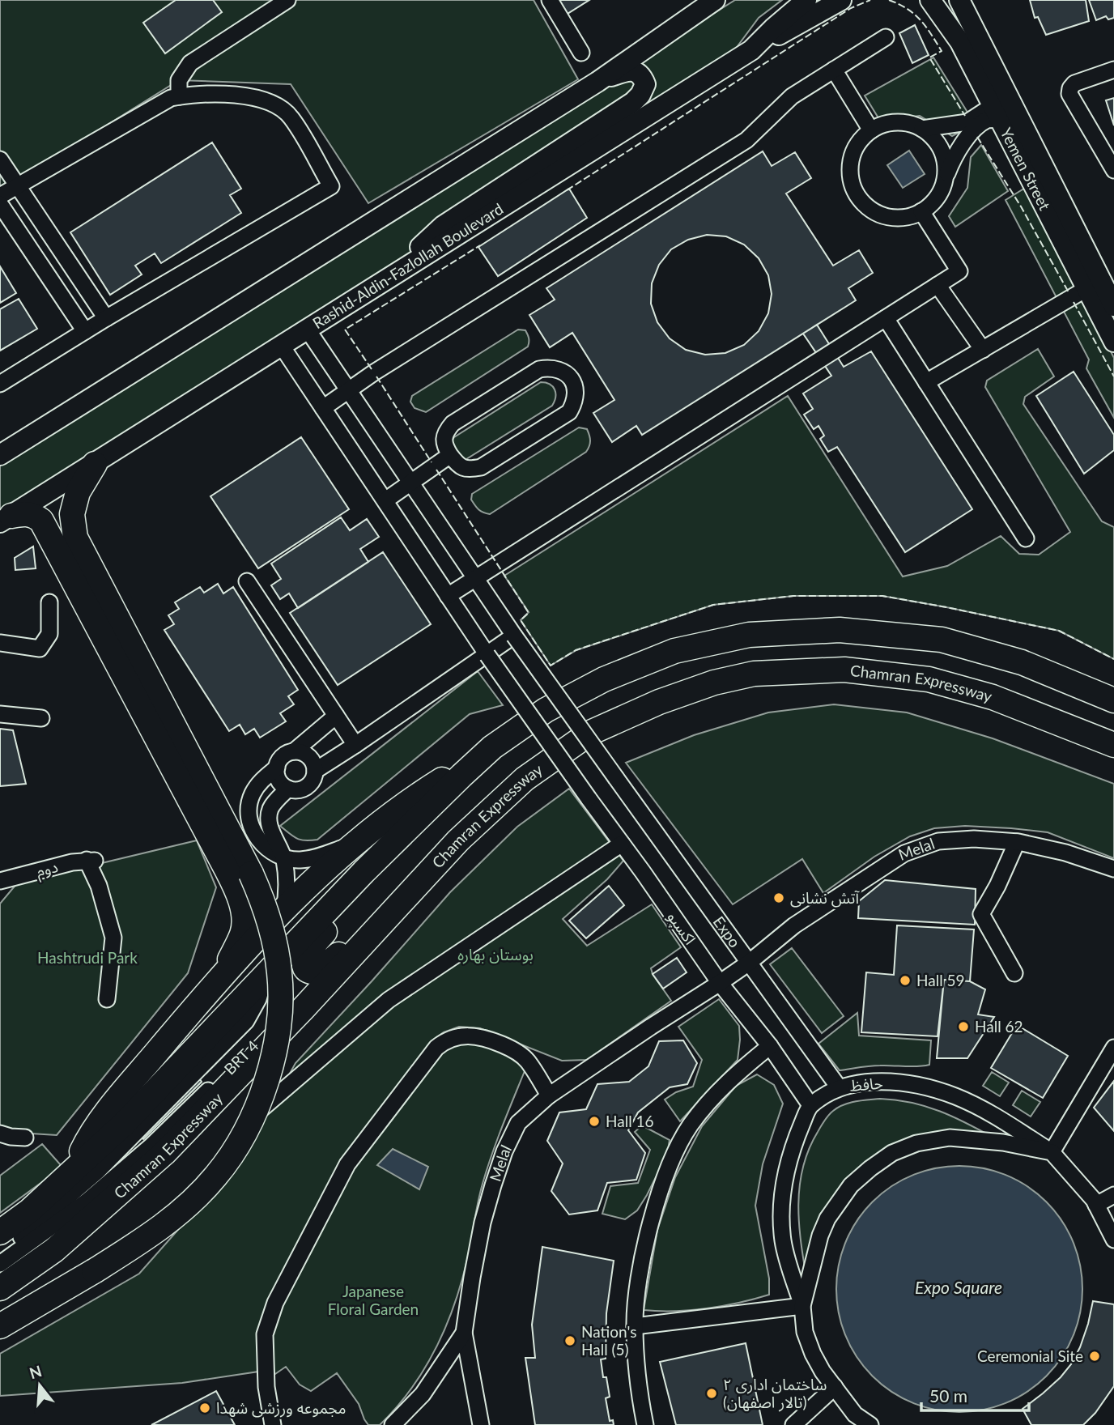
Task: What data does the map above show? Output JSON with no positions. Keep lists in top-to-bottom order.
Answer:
{
  "streets": {
    "highway": ["Chamran Expressway"],
    "main road": ["Yemen Street", "Rashid-Aldin-Fazlollah Boulevard"],
    "street": [
      "Melal",
      "دوم",
      "اکسپو",
      "Expo",
      "BRT 4",
      "حافظ"
    ]
  },
  "crossings": [
    ["Rashid-Aldin-Fazlollah Boulevard", "اکسپو"],
    ["Rashid-Aldin-Fazlollah Boulevard", "Expo"],
    ["Chamran Expressway", "BRT 4"],
    ["Melal", "اکسپو"],
    ["Melal", "Expo"],
    ["Expo", "حافظ"]
  ],
  "water": ["Expo Square"],
  "parks": ["بوستان بهاره", "Hashtrudi Park", "Japanese Floral Garden"],
  "places": [
    "آتش نشانی",
    "Hall 59",
    "Hall 62",
    "Hall 16",
    "Nation's Hall (5)",
    "Ceremonial Site",
    "ساختمان اداری ۲ (تالار اصفهان)",
    "مجموعه ورزشی شهدا"
  ],
  "scale_bar": "50 m",
  "north": "top"
}
